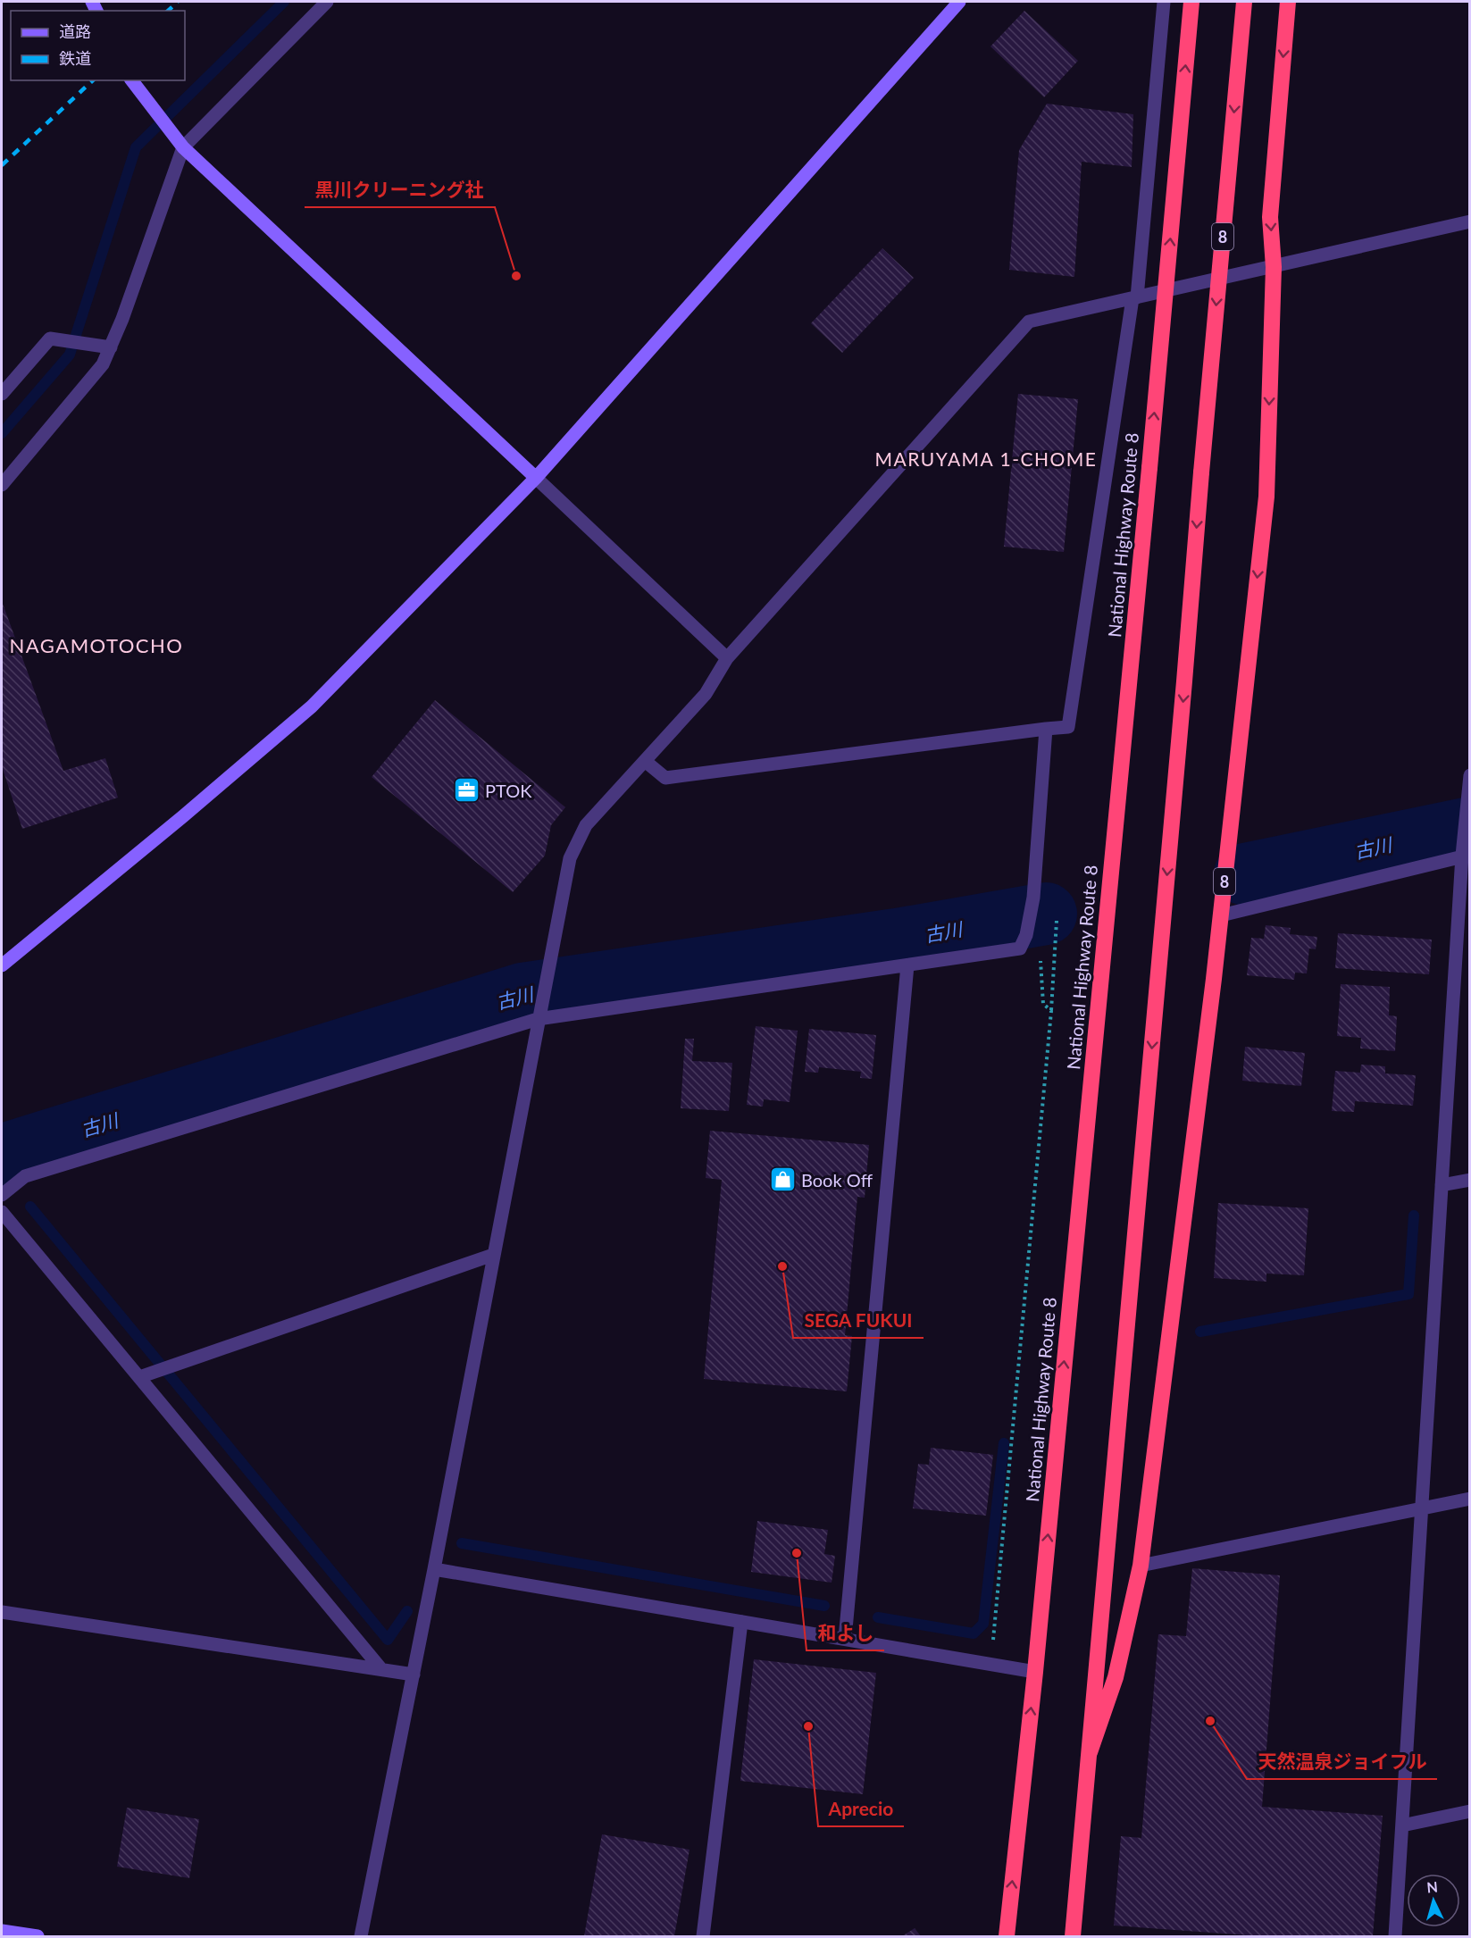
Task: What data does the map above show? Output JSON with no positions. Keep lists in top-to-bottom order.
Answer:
{
  "streets": {
    "highway": ["8", "National Highway Route 8"]
  },
  "districts": ["MARUYAMA 1-CHOME", "NAGAMOTOCHO"],
  "water": ["古川"],
  "places": {
    "other": [
      "黒川クリーニング社",
      "SEGA FUKUI",
      "和よし",
      "天然温泉ジョイフル",
      "Aprecio"
    ],
    "office": ["PTOK"],
    "shop": ["Book Off"]
  },
  "legend": ["道路", "鉄道"],
  "north": "top"
}
